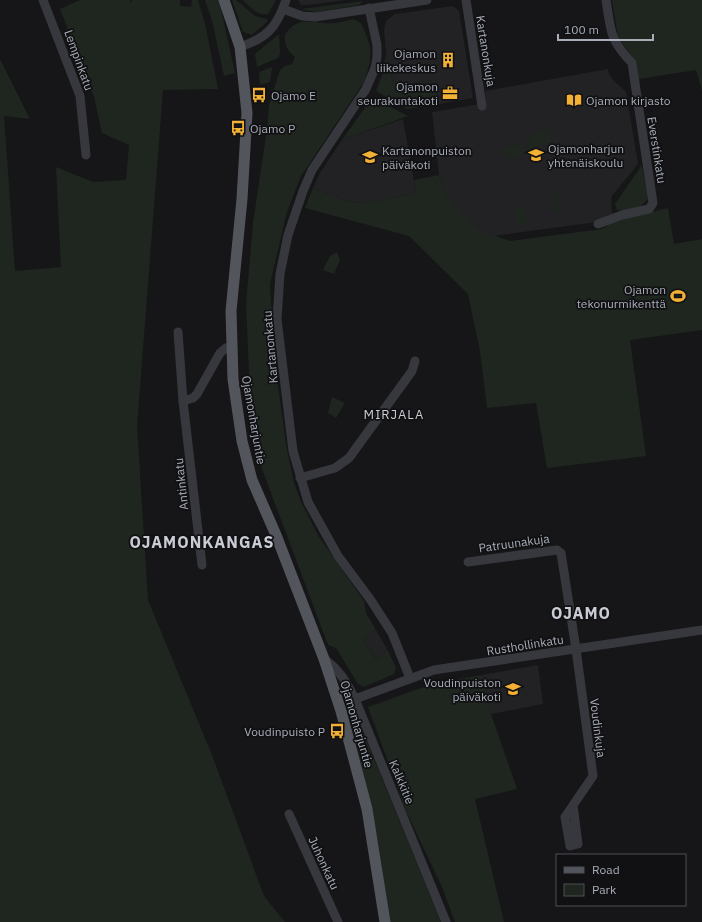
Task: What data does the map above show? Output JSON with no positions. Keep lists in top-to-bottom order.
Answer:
{
  "streets": {
    "main road": ["Ojamonharjuntie"],
    "street": [
      "Kartanonkuja",
      "Lempinkatu",
      "Everstinkatu",
      "Kartanonkatu",
      "Antinkatu",
      "Patruunakuja",
      "Rusthollinkatu",
      "Voudinkuja",
      "Kalkkitie",
      "Juhonkatu"
    ]
  },
  "crossings": [
    ["Kartanonkatu", "Rusthollinkatu"],
    ["Ojamonharjuntie", "Kalkkitie"],
    ["Patruunakuja", "Rusthollinkatu"],
    ["Patruunakuja", "Voudinkuja"],
    ["Rusthollinkatu", "Voudinkuja"],
    ["Rusthollinkatu", "Kalkkitie"]
  ],
  "districts": ["MIRJALA", "OJAMONKANGAS", "OJAMO"],
  "places": {
    "building": ["Ojamon liikekeskus"],
    "office": ["Ojamon seurakuntakoti"],
    "bus stop": ["Ojamo E", "Ojamo P", "Voudinpuisto P"],
    "library": ["Ojamon kirjasto"],
    "school or university": ["Ojamonharjun yhtenäiskoulu", "Kartanonpuiston päiväkoti", "Voudinpuiston päiväkoti"],
    "sports": ["Ojamon tekonurmikenttä"]
  },
  "legend": ["Road", "Park"],
  "scale_bar": "100 m"
}
